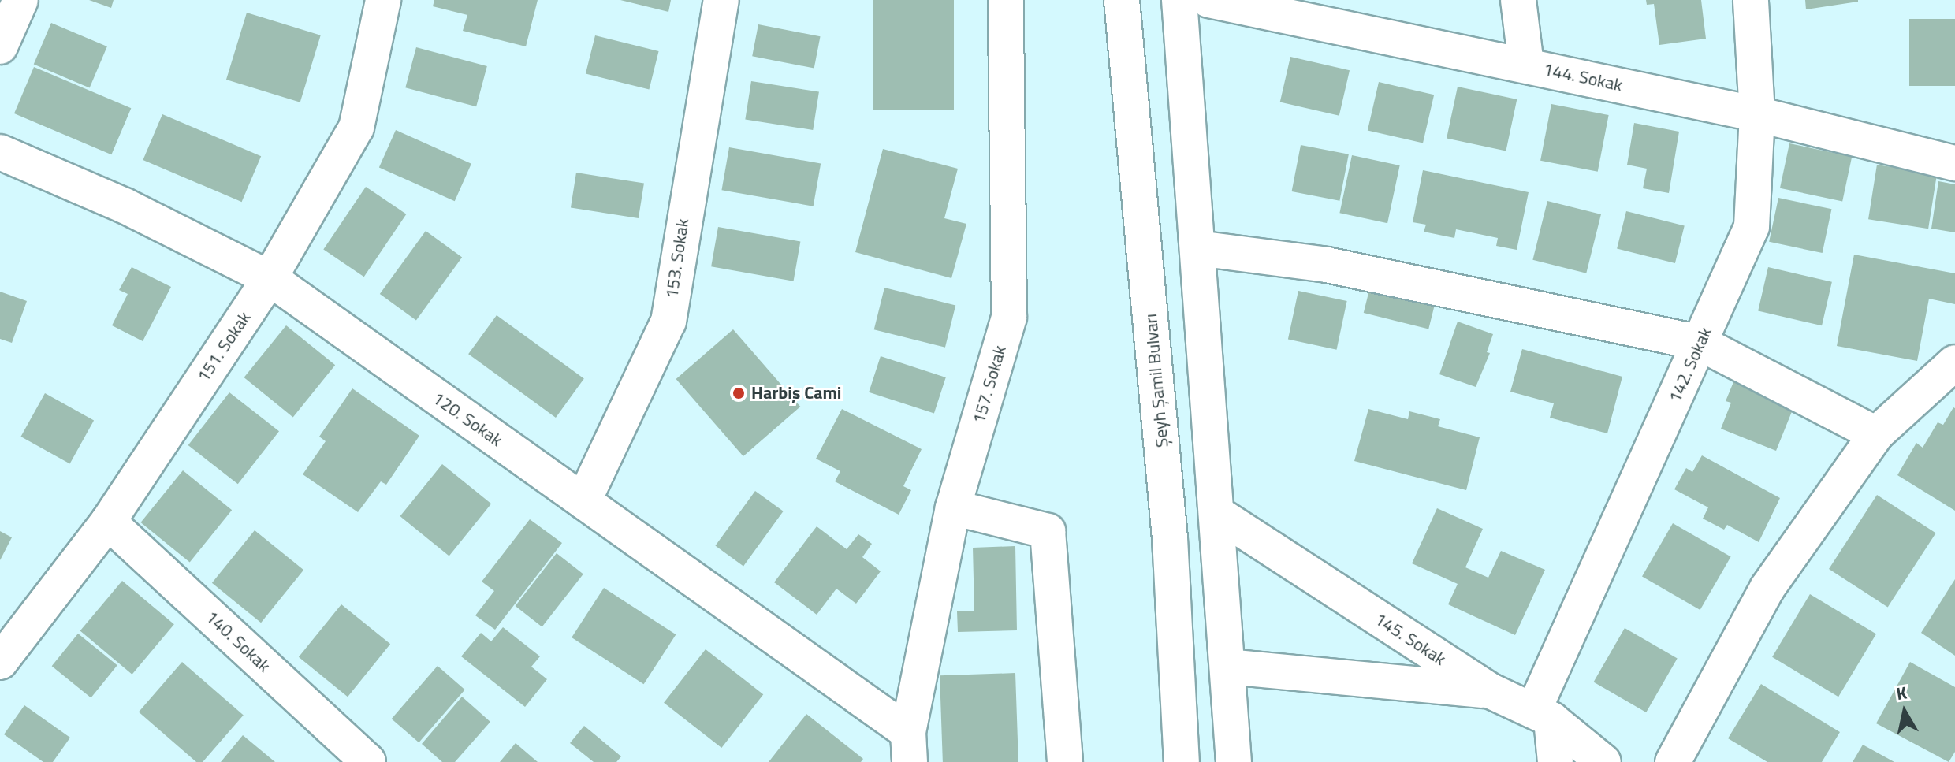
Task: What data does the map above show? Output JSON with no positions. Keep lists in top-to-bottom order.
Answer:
{
  "streets": {
    "street": [
      "144. Sokak",
      "153. Sokak",
      "151. Sokak",
      "142. Sokak",
      "Şeyh Şamil Bulvarı",
      "157. Sokak",
      "120. Sokak",
      "145. Sokak",
      "140. Sokak"
    ]
  },
  "crossings": [
    ["144. Sokak", "142. Sokak"],
    ["153. Sokak", "120. Sokak"],
    ["151. Sokak", "120. Sokak"],
    ["151. Sokak", "140. Sokak"],
    ["142. Sokak", "145. Sokak"],
    ["157. Sokak", "120. Sokak"]
  ],
  "places": ["Harbiş Cami"],
  "north": "top"
}
